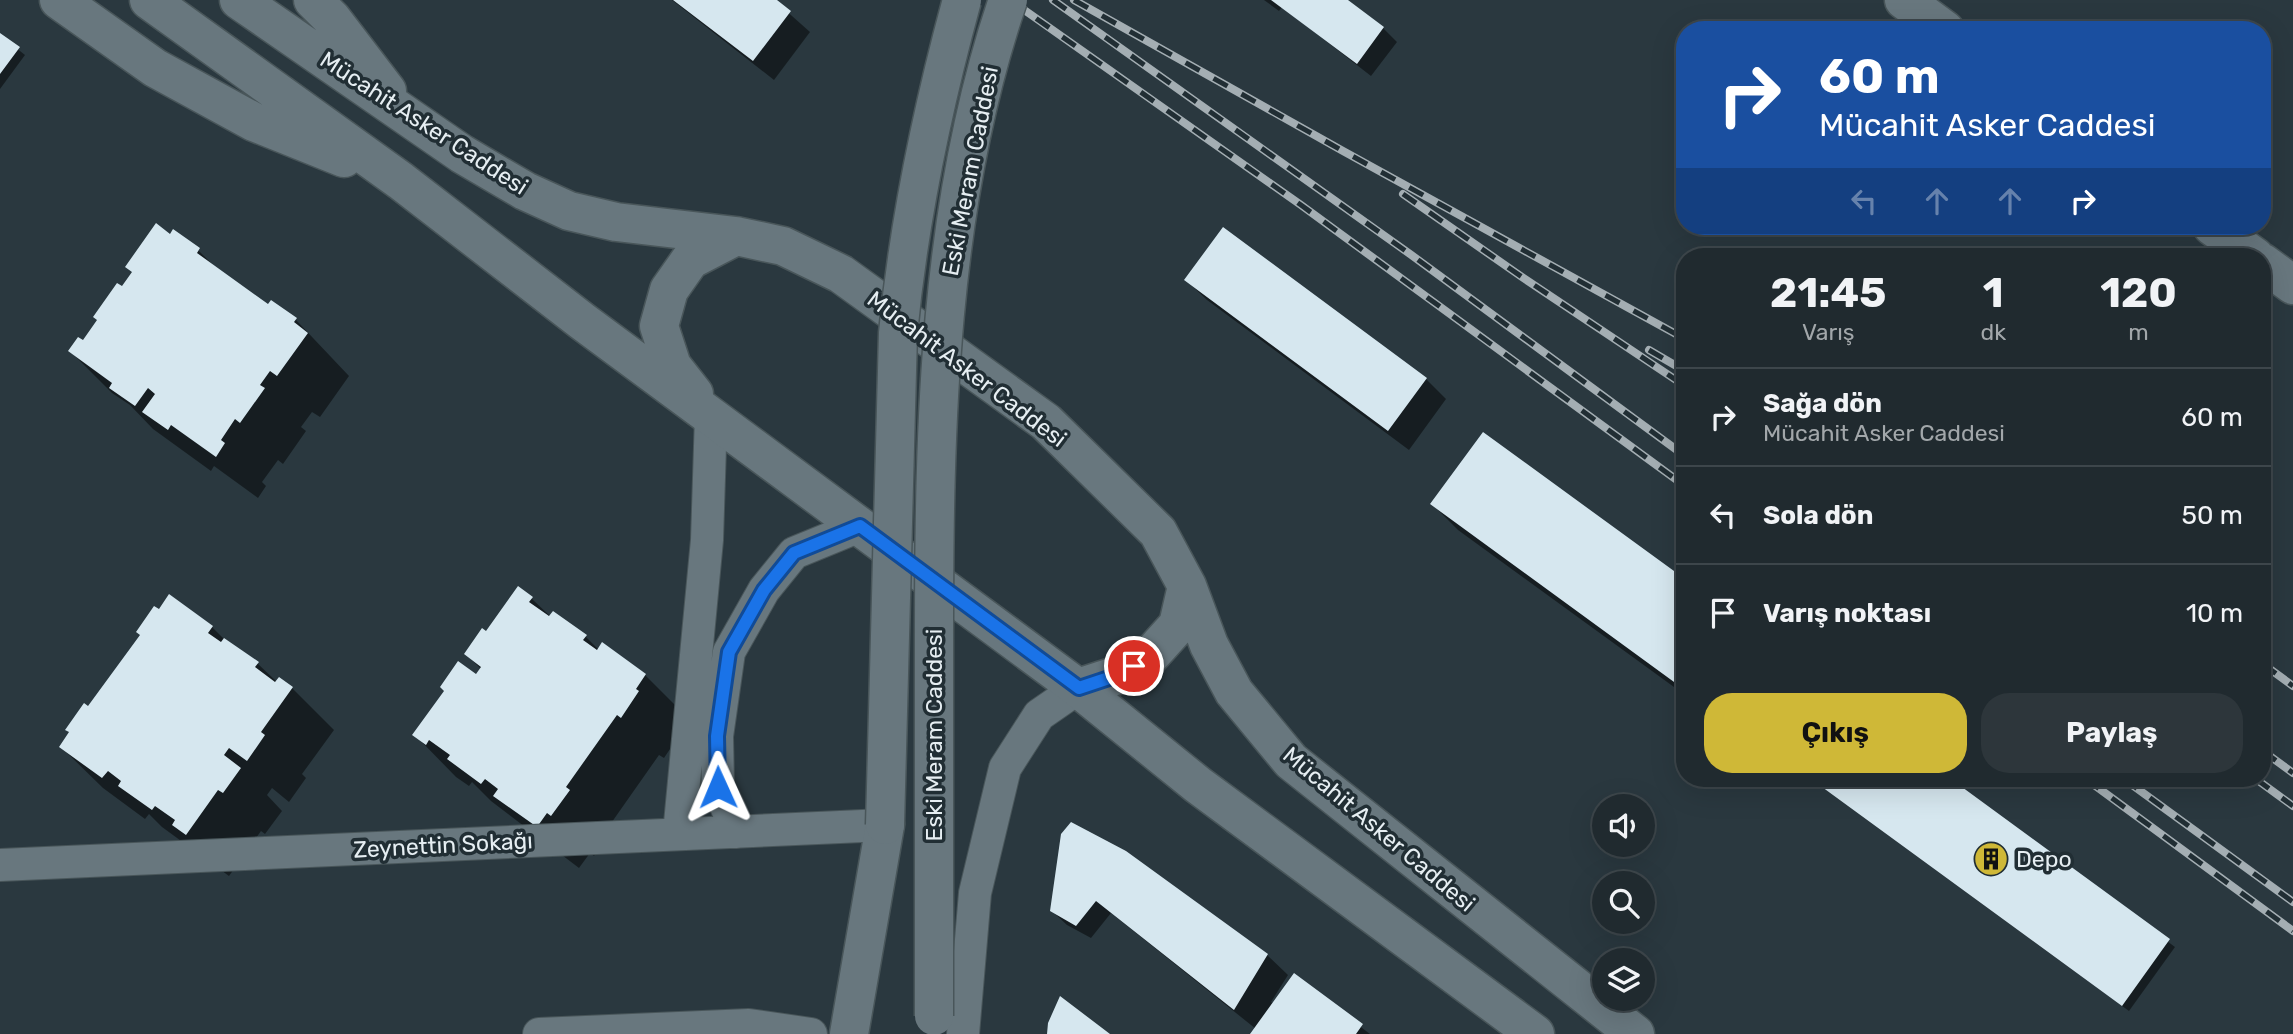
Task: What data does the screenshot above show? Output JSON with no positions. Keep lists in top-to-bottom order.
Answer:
{
  "streets": {
    "main road": ["Mücahit Asker Caddesi", "Eski Meram Caddesi"],
    "street": ["Zeynettin Sokağı"]
  },
  "crossings": [
    ["Eski Meram Caddesi", "Zeynettin Sokağı"]
  ],
  "places": {
    "building": ["Depo"]
  },
  "page": {
    "turn": ["60 m", "Mücahit Asker Caddesi"],
    "eta": [
      "21:45",
      "Varış",
      "1",
      "dk",
      "120",
      "m"
    ],
    "list": [
      {
        "name": "Sağa dön",
        "note": "Mücahit Asker Caddesi",
        "value": "60 m"
      },
      {
        "name": "Sola dön",
        "value": "50 m"
      },
      {
        "name": "Varış noktası",
        "value": "10 m"
      }
    ],
    "buttons": ["Çıkış", "Paylaş"]
  }
}
